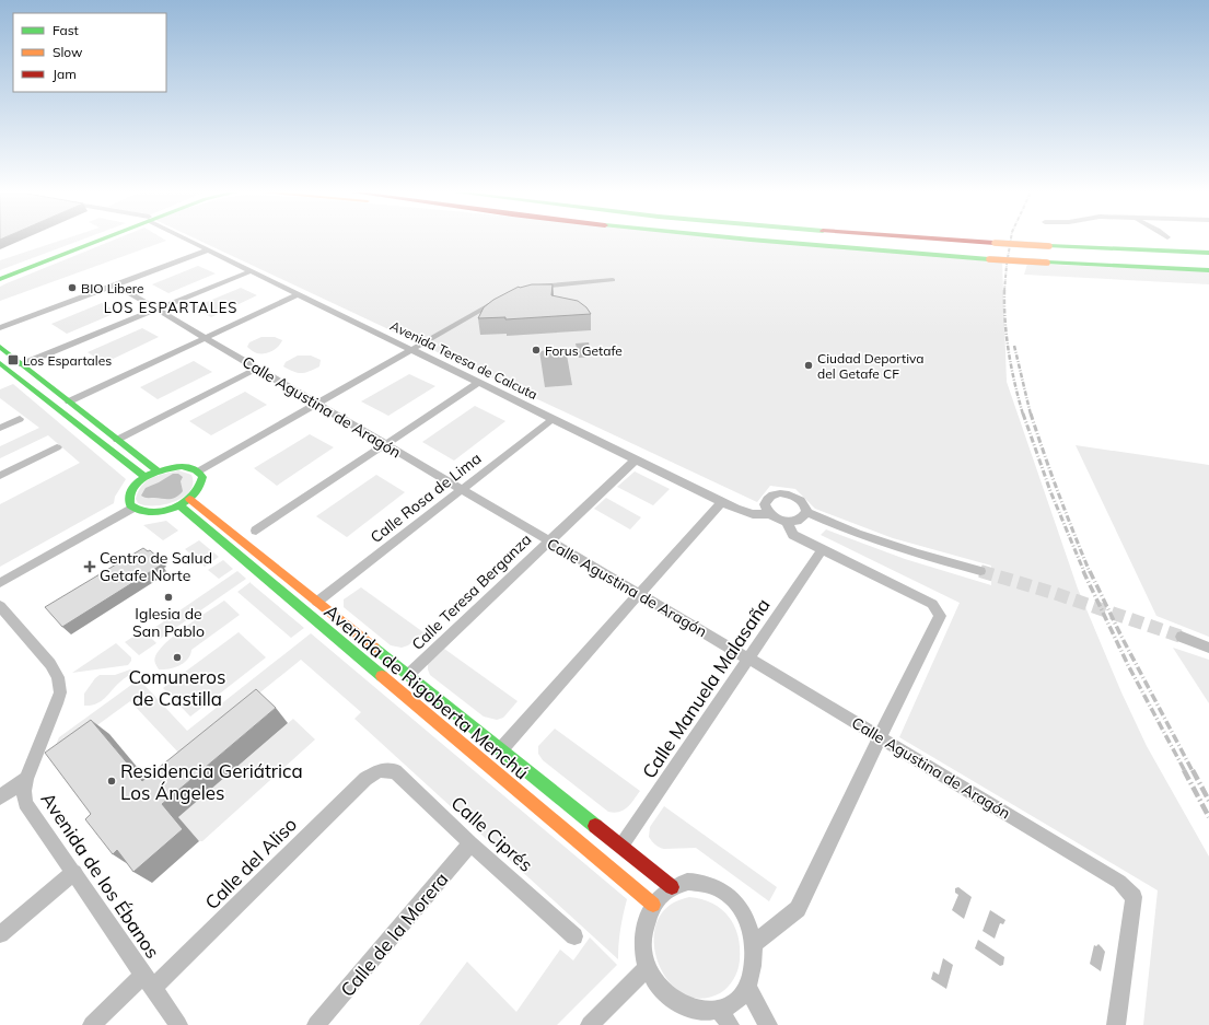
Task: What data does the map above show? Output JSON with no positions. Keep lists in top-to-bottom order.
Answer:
{
  "streets": {
    "main road": ["Avenida de Rigoberta Menchú"],
    "street": [
      "Avenida Teresa de Calcuta",
      "Calle Agustina de Aragón",
      "Calle Rosa de Lima",
      "Calle Teresa Berganza",
      "Calle Manuela Malasaña",
      "Calle Ciprés",
      "Calle del Aliso",
      "Avenida de los Ébanos",
      "Calle de la Morera"
    ]
  },
  "crossings": [
    ["Avenida Teresa de Calcuta", "Calle Rosa de Lima"],
    ["Avenida Teresa de Calcuta", "Calle Teresa Berganza"],
    ["Calle Agustina de Aragón", "Calle Rosa de Lima"],
    ["Calle Agustina de Aragón", "Calle Teresa Berganza"],
    ["Calle Agustina de Aragón", "Calle Manuela Malasaña"],
    ["Calle Rosa de Lima", "Avenida de Rigoberta Menchú"],
    ["Calle Teresa Berganza", "Avenida de Rigoberta Menchú"],
    ["Calle Manuela Malasaña", "Avenida de Rigoberta Menchú"],
    ["Calle Ciprés", "Calle del Aliso"],
    ["Calle Ciprés", "Calle de la Morera"],
    ["Calle del Aliso", "Avenida de los Ébanos"]
  ],
  "districts": ["LOS ESPARTALES"],
  "places": {
    "other": [
      "BIO Libere",
      "Forus Getafe",
      "Ciudad Deportiva del Getafe CF",
      "Iglesia de San Pablo",
      "Comuneros de Castilla",
      "Residencia Geriátrica Los Ángeles"
    ],
    "transit": ["Los Espartales"],
    "health": ["Centro de Salud Getafe Norte"]
  },
  "legend": ["Fast", "Slow", "Jam"]
}
